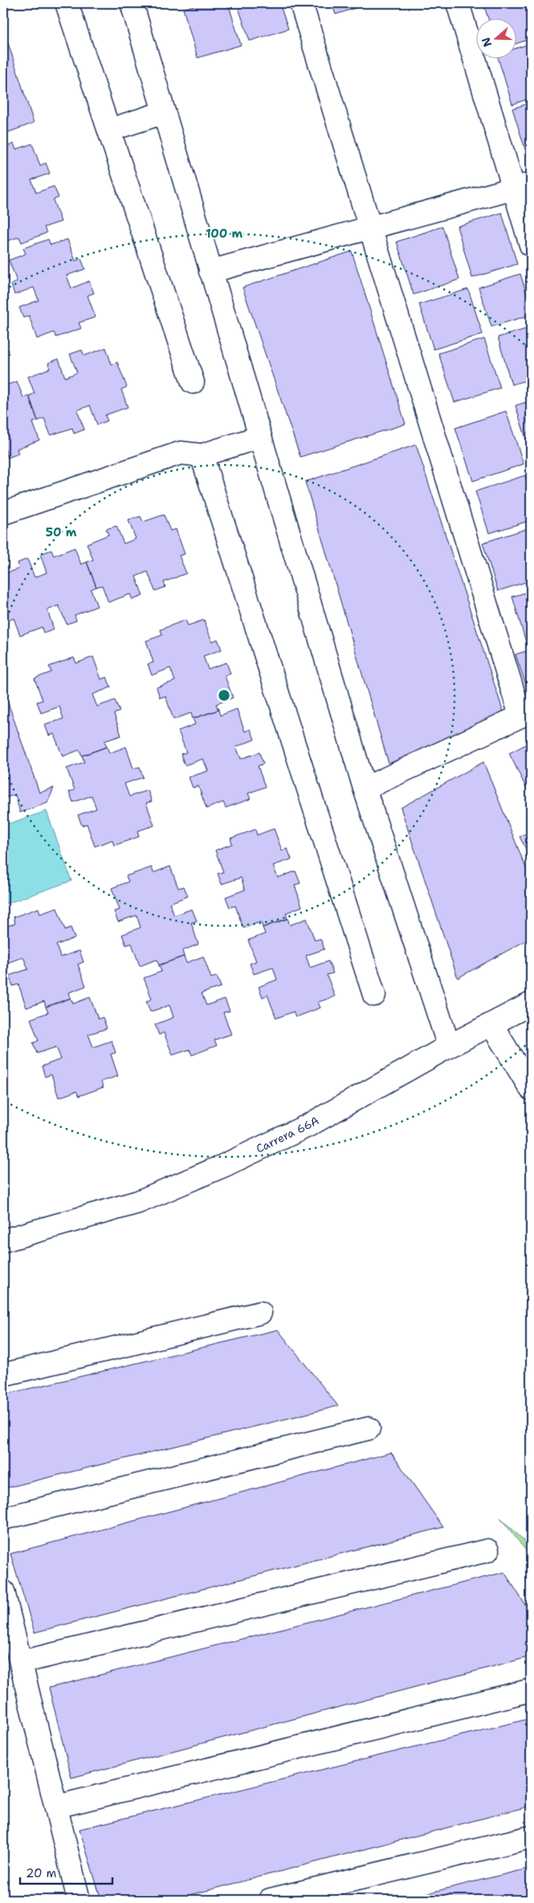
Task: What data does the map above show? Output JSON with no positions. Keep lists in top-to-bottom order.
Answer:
{
  "streets": {
    "street": ["Carrera 66A"]
  },
  "scale_bar": "20 m",
  "north": "left",
  "rings": ["100 m", "50 m"]
}
